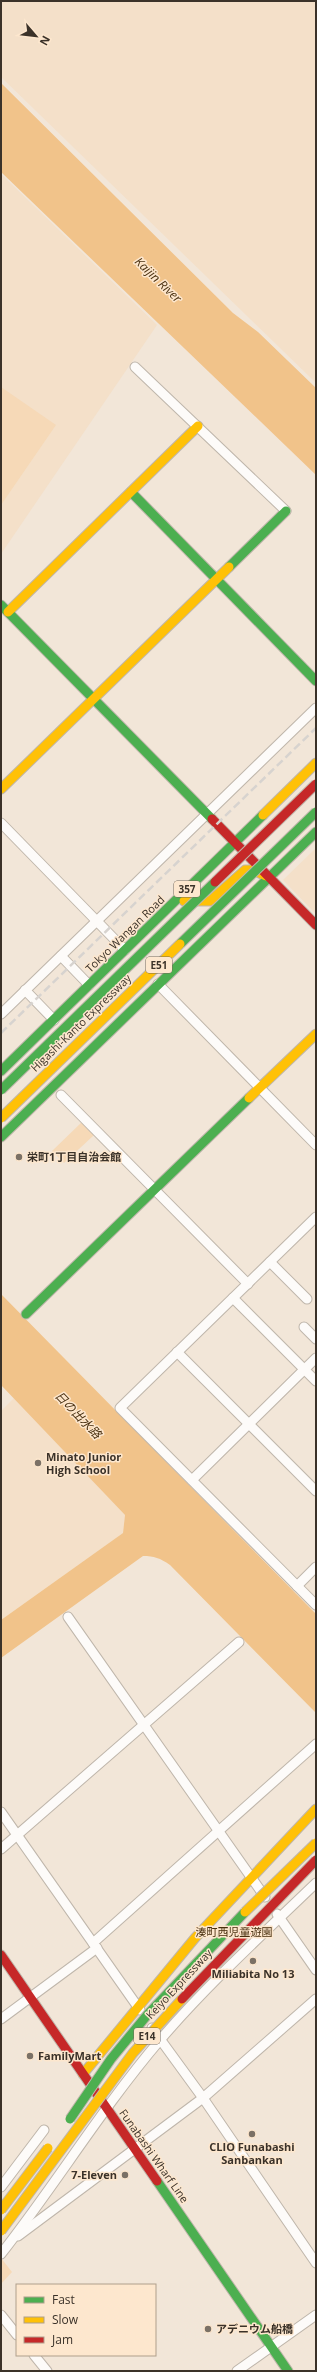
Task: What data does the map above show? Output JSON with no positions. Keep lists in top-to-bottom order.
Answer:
{
  "streets": {
    "main road": [
      "357",
      "Tokyo Wangan Road",
      "E51",
      "Higashi-Kanto Expressway",
      "Keiyo Expressway",
      "E14",
      "Funabashi Wharf Line"
    ]
  },
  "water": ["Kaijin River", "日の出水路"],
  "parks": ["湊町西児童遊園"],
  "places": [
    "栄町1丁目自治会館",
    "Minato Junior High School",
    "Miliabita No 13",
    "FamilyMart",
    "CLIO Funabashi Sanbankan",
    "7-Eleven",
    "アデニウム船橋"
  ],
  "legend": ["Fast", "Slow", "Jam"],
  "north": "bottom right"
}
